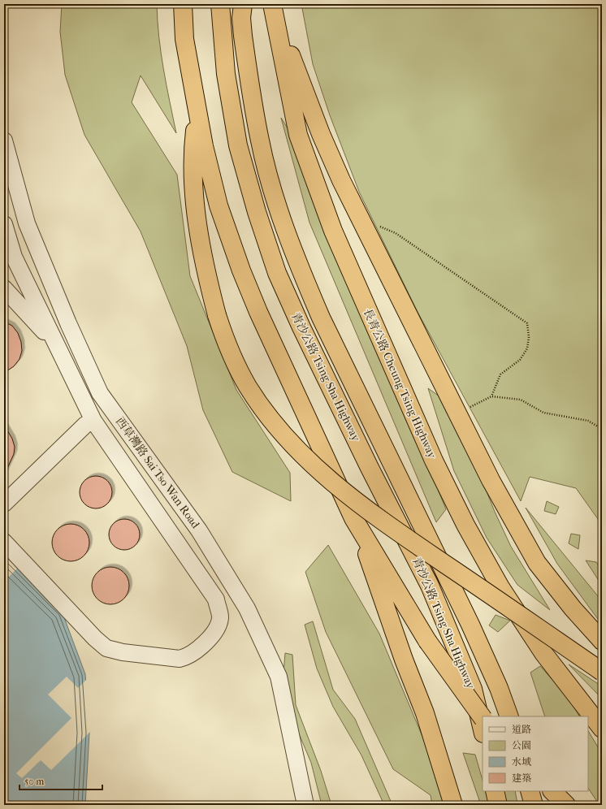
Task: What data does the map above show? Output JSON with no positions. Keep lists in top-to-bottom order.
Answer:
{
  "streets": {
    "highway": ["青沙公路 Tsing Sha Highway", "長青公路 Cheung Tsing Highway"],
    "street": ["西草灣路 Sai Tso Wan Road"]
  },
  "legend": [
    "道路",
    "公園",
    "水域",
    "建築"
  ],
  "scale_bar": "50 m"
}
